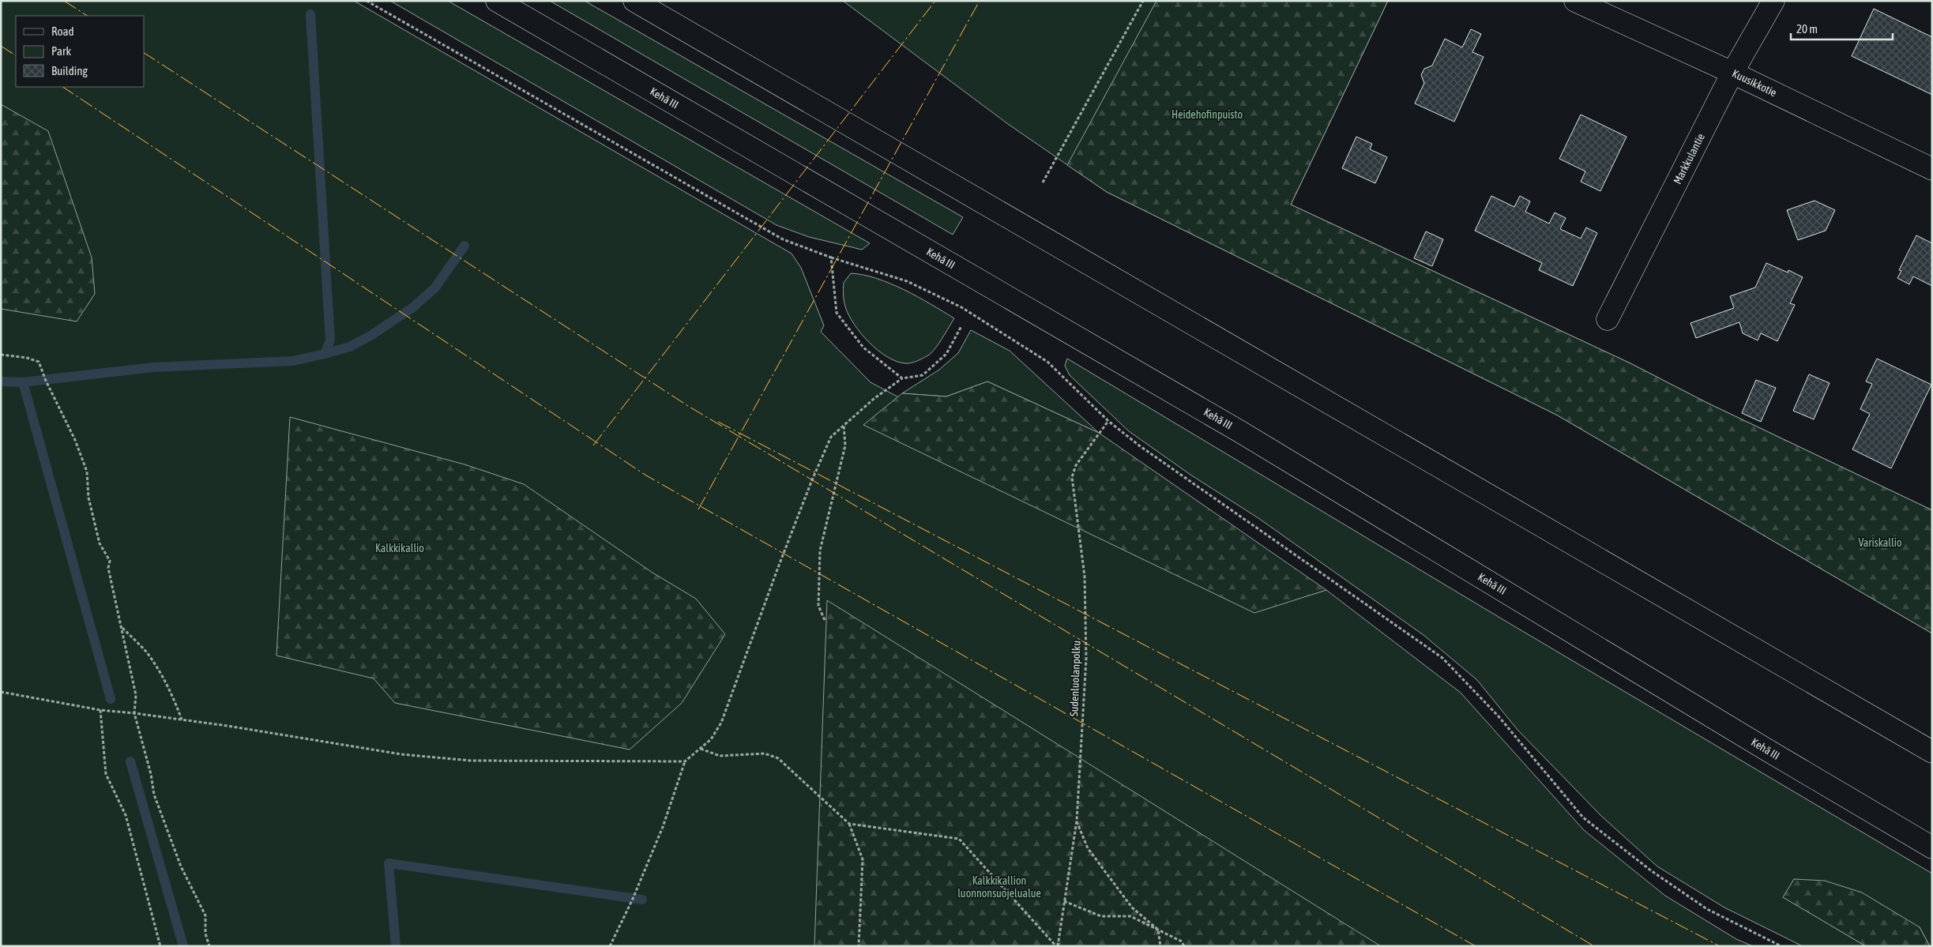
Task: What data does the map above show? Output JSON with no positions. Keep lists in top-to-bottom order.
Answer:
{
  "streets": {
    "main road": ["Kuusikkotie", "Kehä III", "Markkulantie"],
    "path": ["Sudenluolanpolku"]
  },
  "crossings": [
    ["Kuusikkotie", "Markkulantie"]
  ],
  "parks": [
    "Heidehofinpuisto",
    "Variskallio",
    "Kalkkikallio",
    "Kalkkikallion luonnonsuojelualue"
  ],
  "legend": ["Road", "Park", "Building"],
  "scale_bar": "20 m"
}
